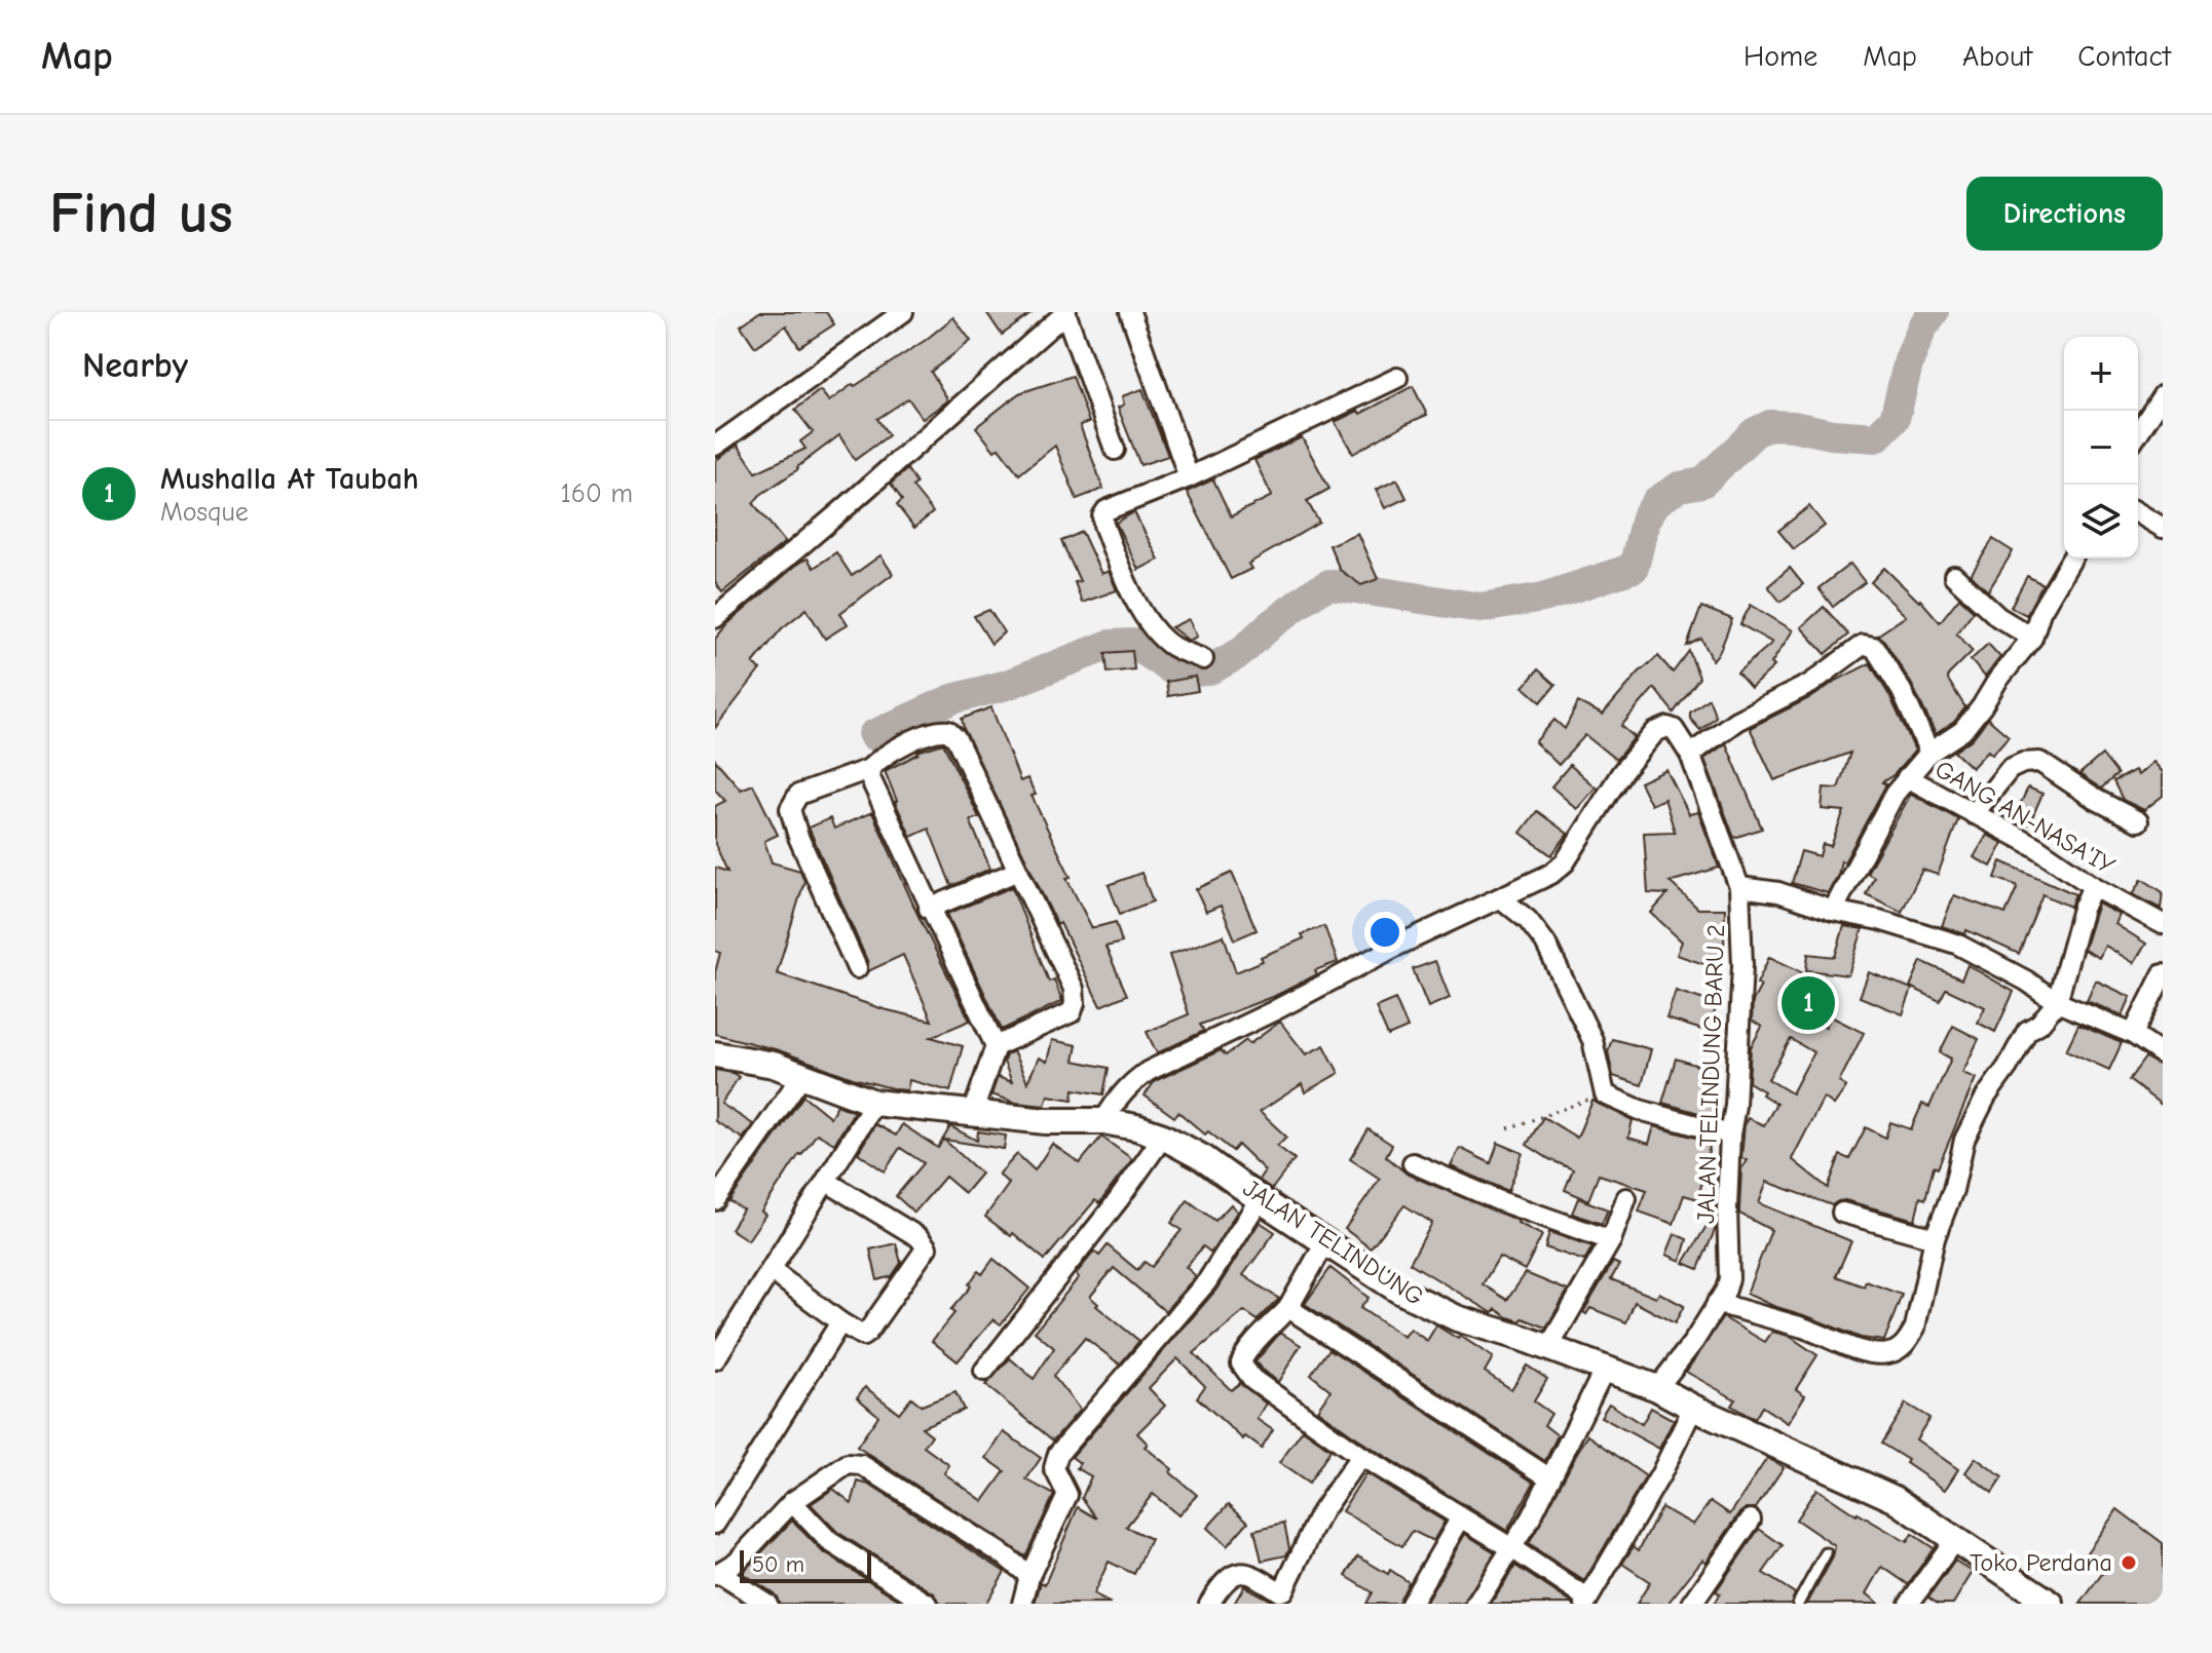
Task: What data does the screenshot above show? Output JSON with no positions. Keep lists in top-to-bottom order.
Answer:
{
  "streets": {
    "main road": ["JALAN TELINDUNG"],
    "street": ["GANG AN-NASA'IY", "JALAN TELINDUNG BARU 2"]
  },
  "crossings": [
    ["JALAN TELINDUNG BARU 2", "JALAN TELINDUNG"]
  ],
  "places": ["Toko Perdana"],
  "scale_bar": "50 m",
  "page": {
    "header": "Map",
    "nav": [
      "Home",
      "Map",
      "About",
      "Contact"
    ],
    "buttons": "Directions",
    "title": "Find us",
    "heading": "Nearby",
    "map_buttons": ["+", "−"],
    "list": [
      {
        "mark": "1",
        "name": "Mushalla At Taubah",
        "note": "Mosque",
        "value": "160 m"
      }
    ],
    "pins": "1",
    "scale": "50 m"
  }
}
